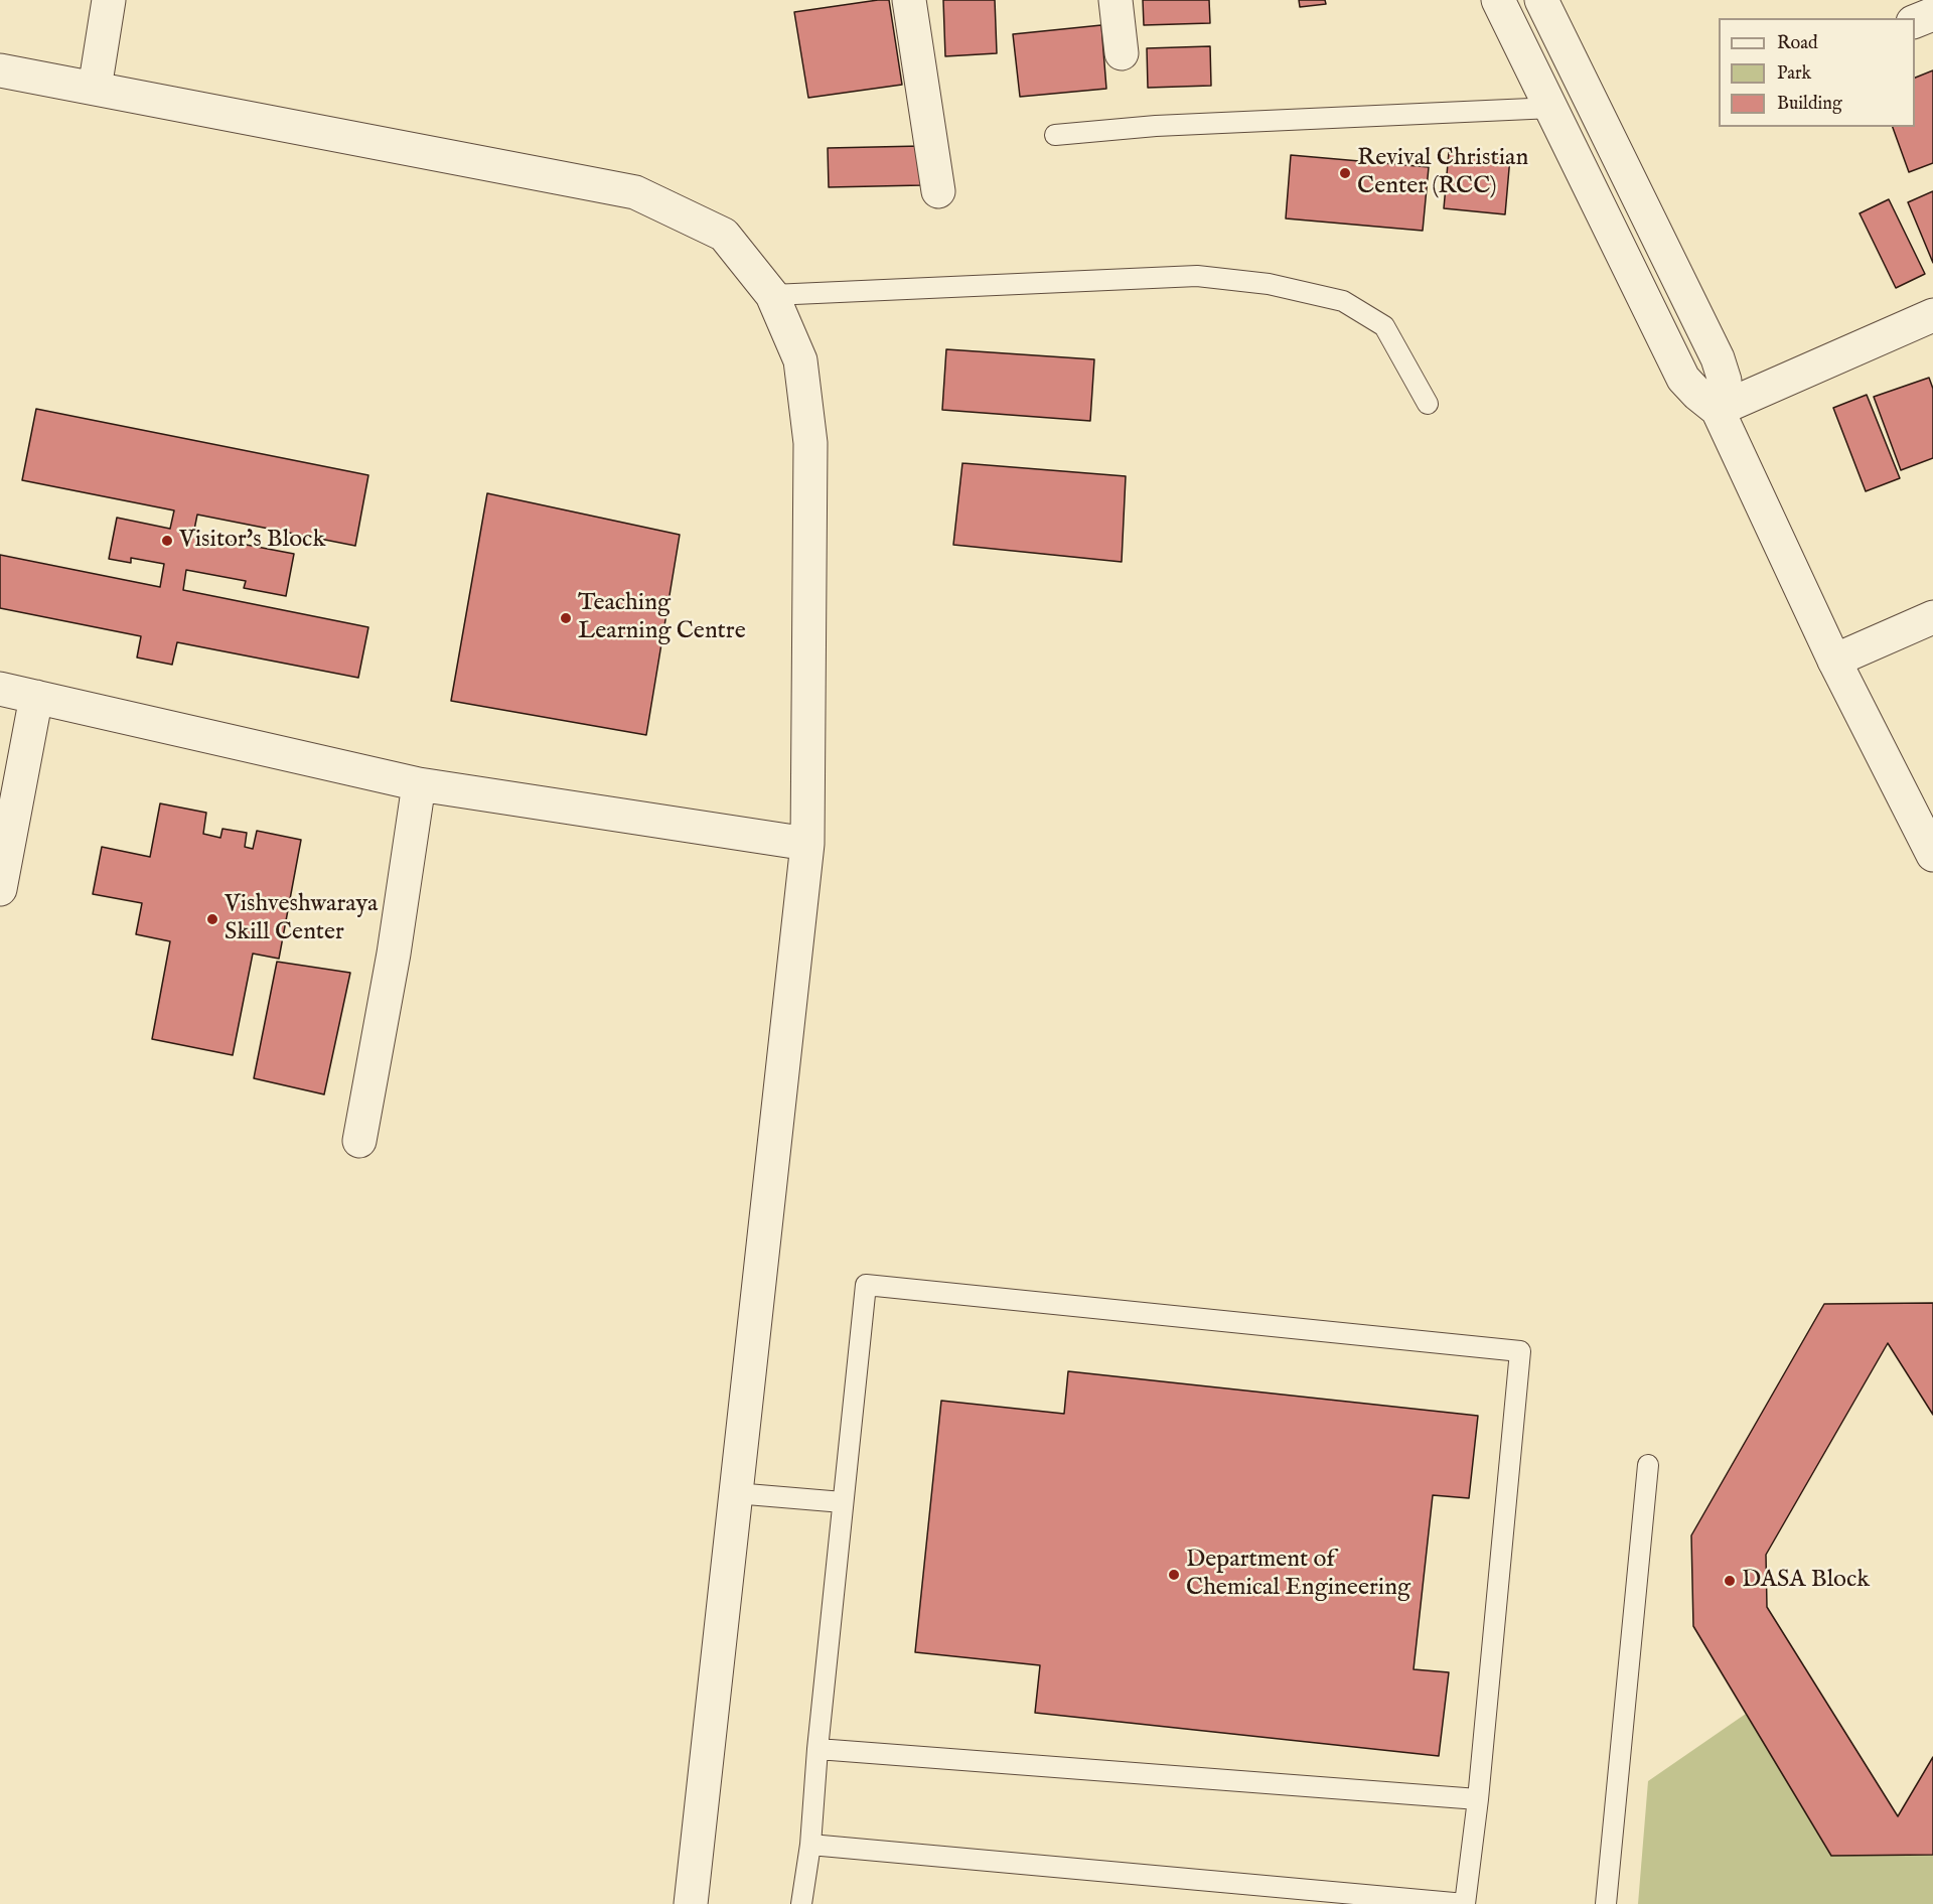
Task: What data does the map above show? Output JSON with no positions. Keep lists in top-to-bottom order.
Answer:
{
  "places": [
    "Revival Christian Center (RCC)",
    "Visitor's Block",
    "Teaching Learning Centre",
    "Vishveshwaraya Skill Center",
    "Department of Chemical Engineering",
    "DASA Block"
  ],
  "legend": ["Road", "Park", "Building"]
}
